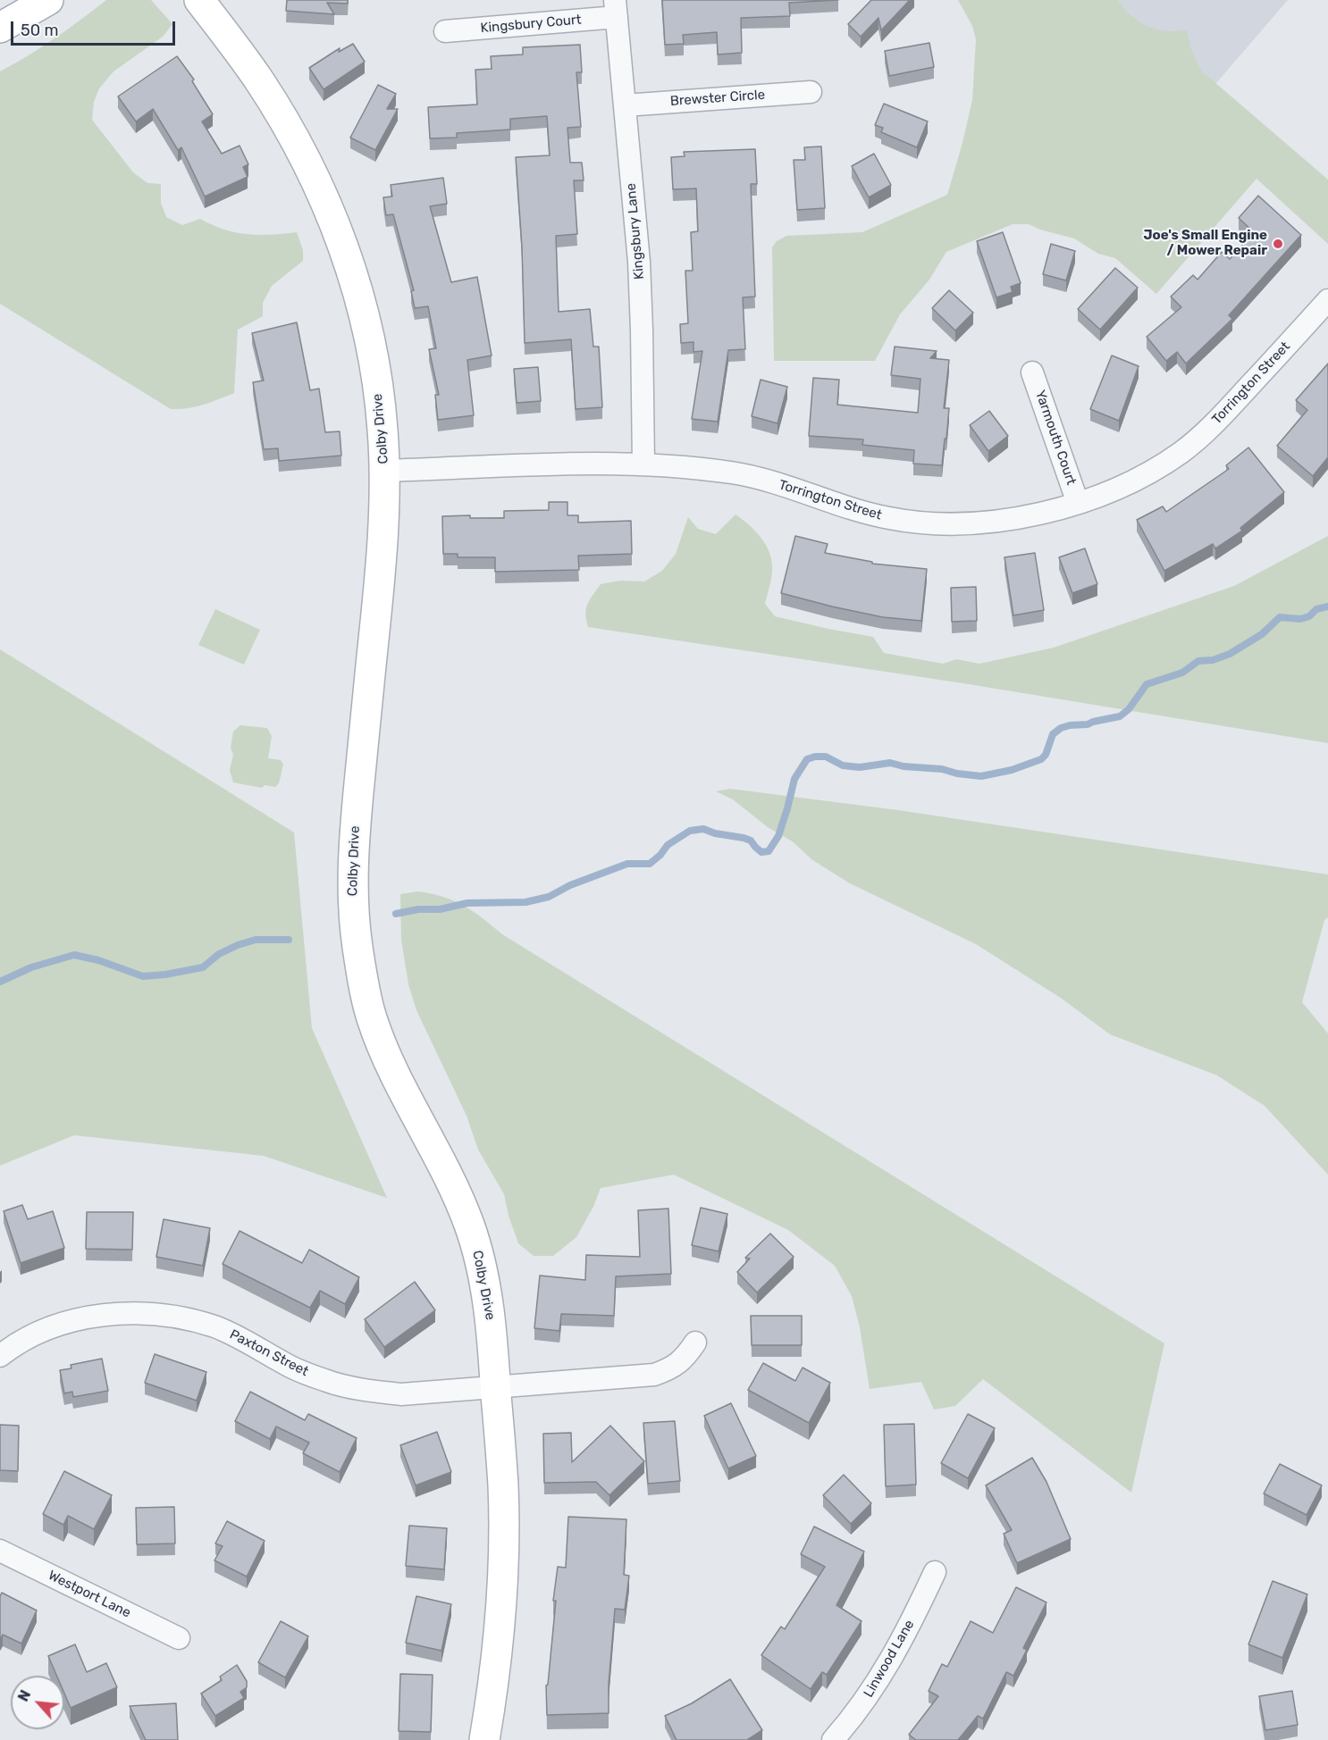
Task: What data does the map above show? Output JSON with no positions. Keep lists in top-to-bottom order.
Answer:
{
  "streets": {
    "street": [
      "Kingsbury Court",
      "Brewster Circle",
      "Kingsbury Lane",
      "Torrington Street",
      "Colby Drive",
      "Yarmouth Court",
      "Paxton Street",
      "Westport Lane",
      "Linwood Lane"
    ]
  },
  "crossings": [
    ["Kingsbury Court", "Kingsbury Lane"],
    ["Brewster Circle", "Kingsbury Lane"],
    ["Kingsbury Lane", "Torrington Street"],
    ["Torrington Street", "Colby Drive"],
    ["Torrington Street", "Yarmouth Court"],
    ["Colby Drive", "Paxton Street"]
  ],
  "places": ["Joe's Small Engine / Mower Repair"],
  "scale_bar": "50 m",
  "north": "top left"
}
